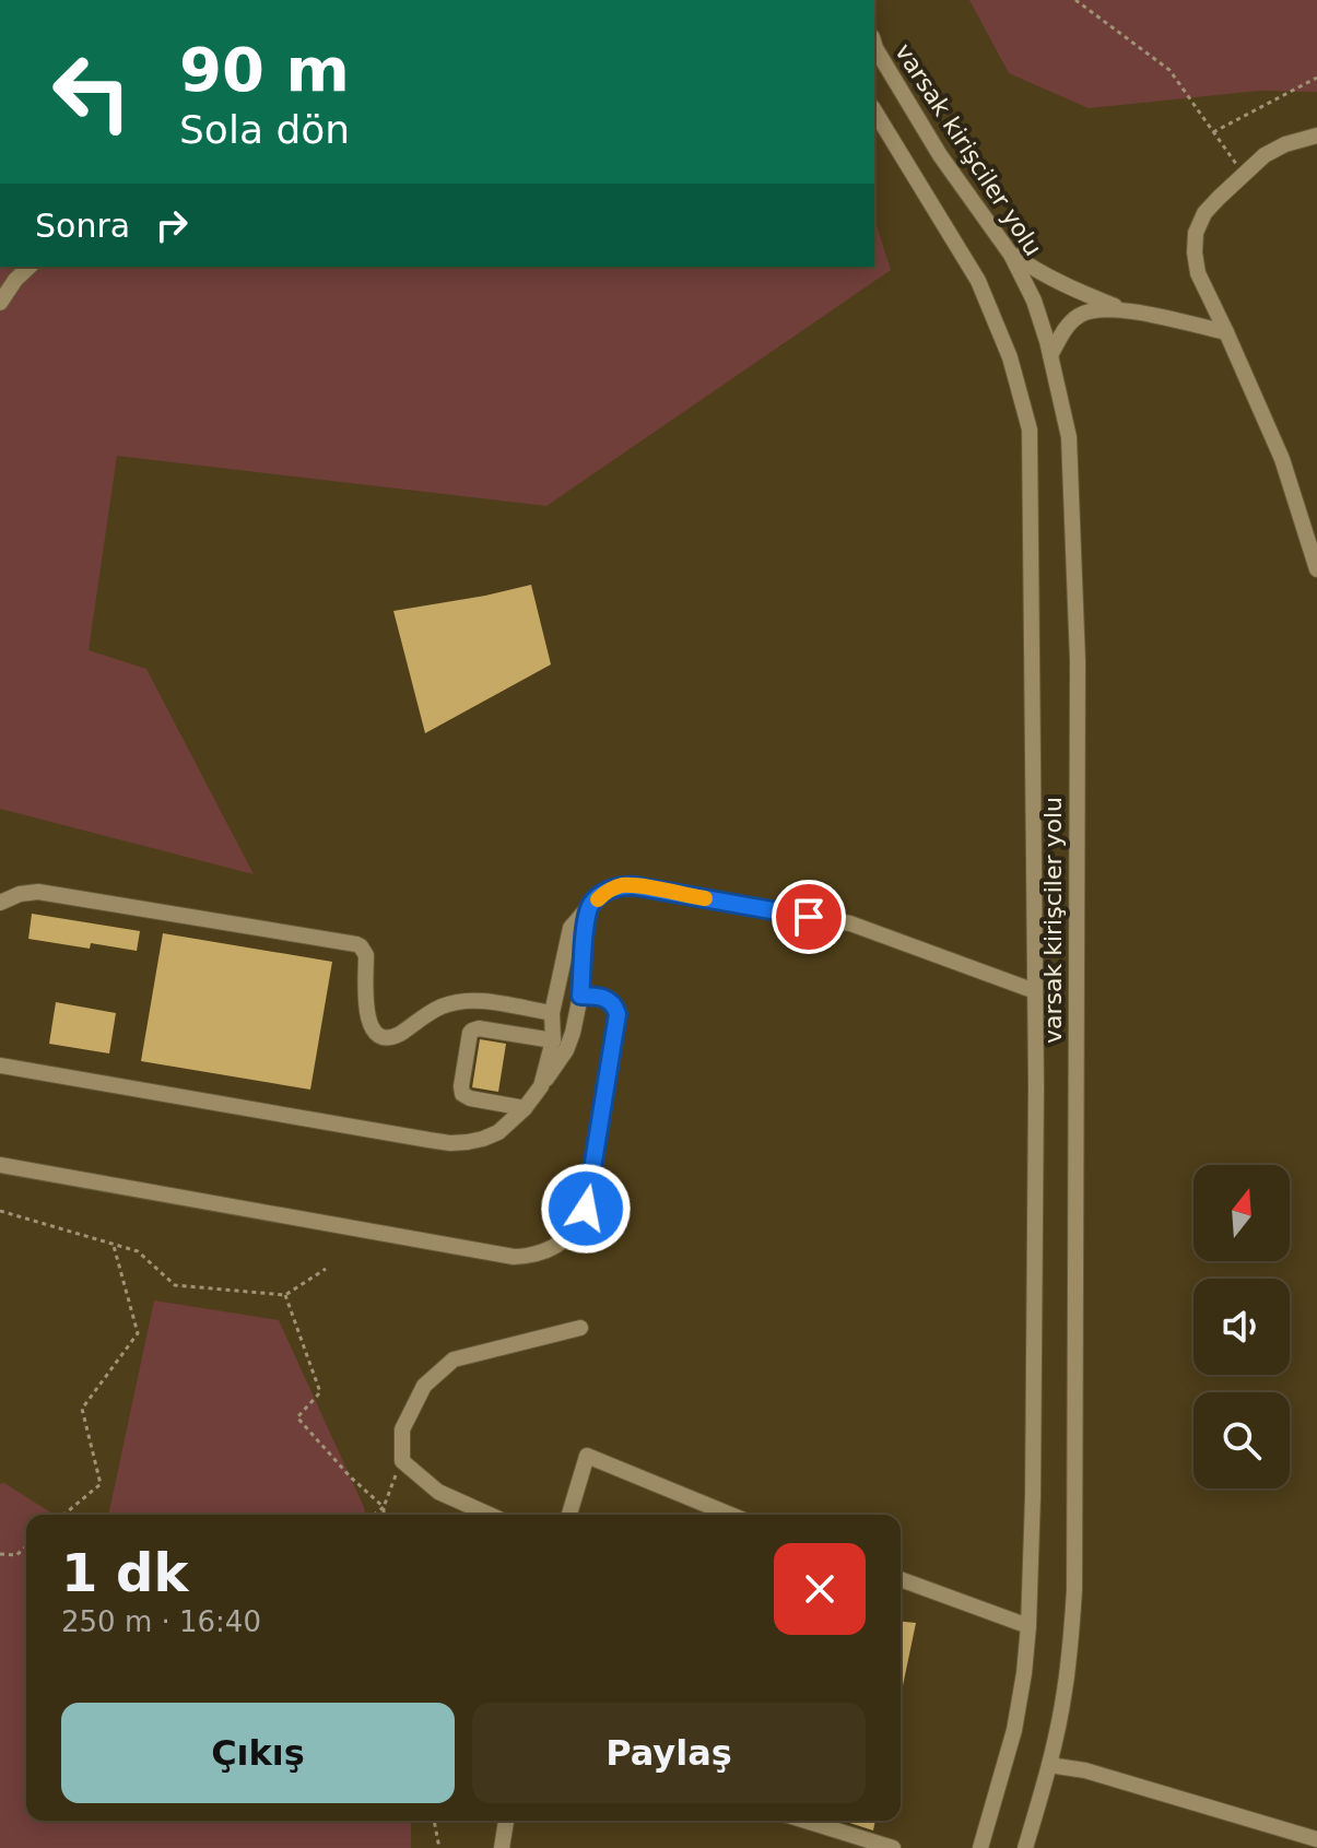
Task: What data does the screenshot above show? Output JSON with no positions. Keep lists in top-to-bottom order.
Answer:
{
  "streets": {
    "street": ["varsak kirişciler yolu"]
  },
  "north": "top",
  "page": {
    "turn": ["90 m", "Sola dön"],
    "then": "Sonra",
    "heading": ["1 dk", "250 m · 16:40"],
    "buttons": ["Çıkış", "Paylaş"]
  }
}
